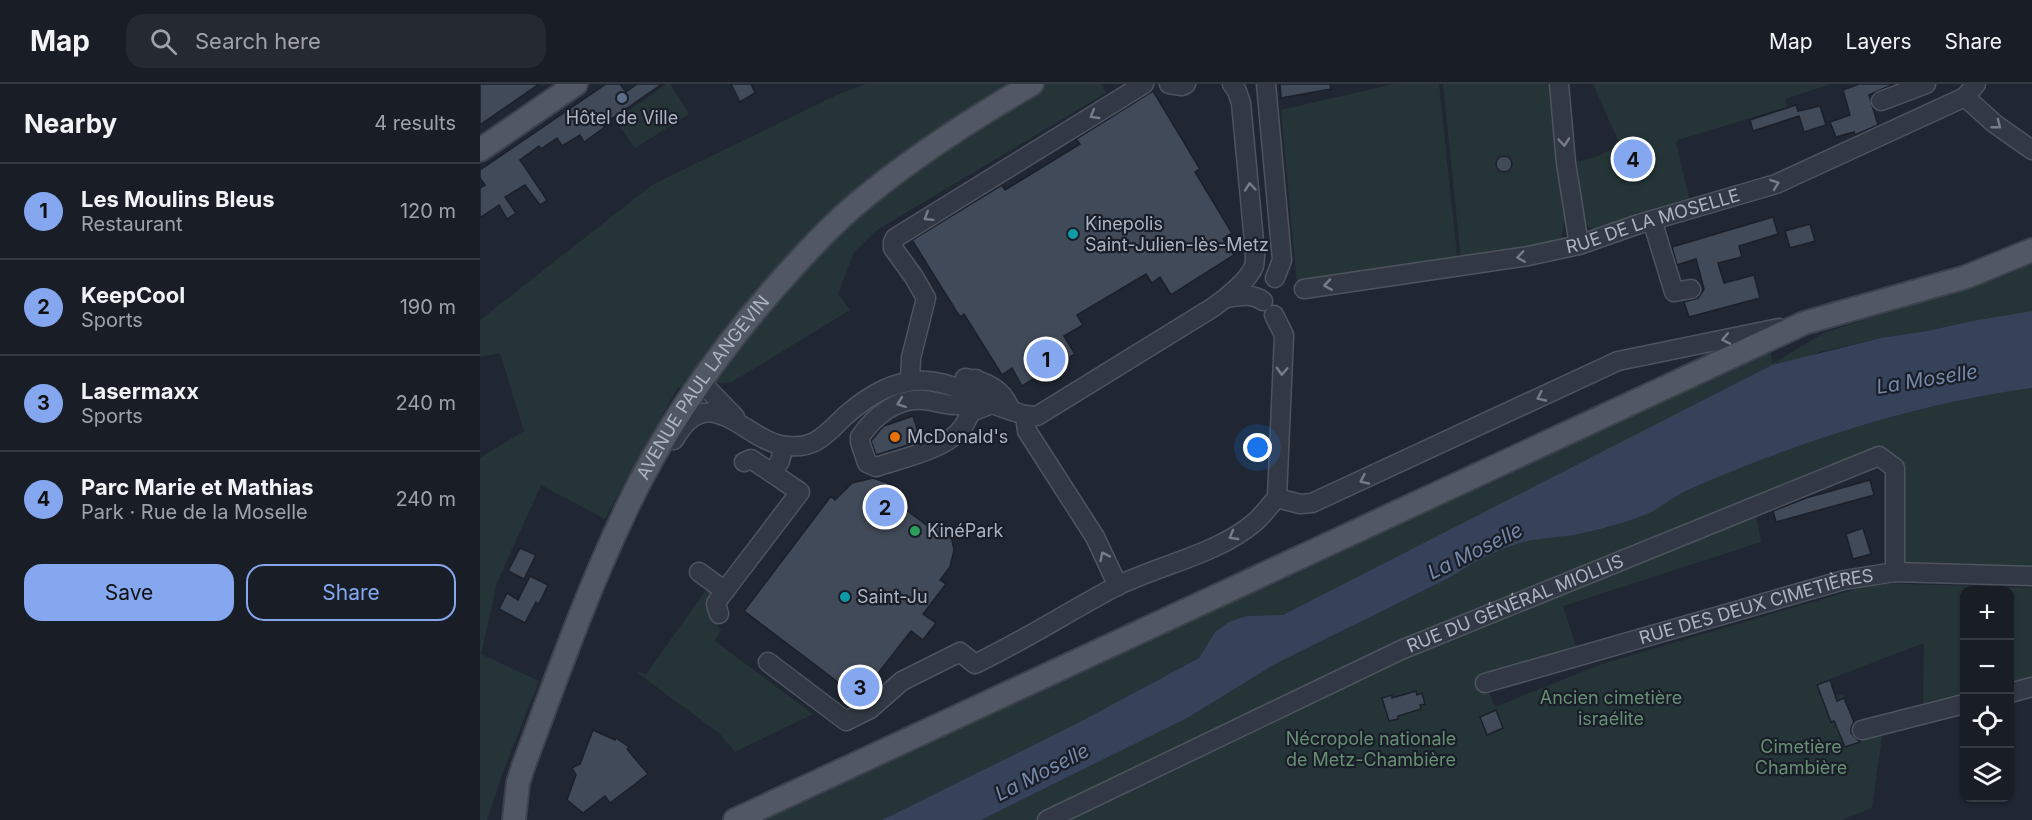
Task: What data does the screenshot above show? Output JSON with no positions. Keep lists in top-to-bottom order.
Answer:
{
  "streets": {
    "main road": ["AVENUE PAUL LANGEVIN"],
    "street": ["RUE DE LA MOSELLE", "RUE DU GÉNÉRAL MIOLLIS", "RUE DES DEUX CIMETIÈRES"]
  },
  "crossings": [
    ["RUE DU GÉNÉRAL MIOLLIS", "RUE DES DEUX CIMETIÈRES"]
  ],
  "water": ["La Moselle"],
  "parks": ["Ancien cimetière israélite", "Nécropole nationale de Metz-Chambière", "Cimetière Chambière"],
  "places": [
    "Hôtel de Ville",
    "Kinepolis Saint-Julien-lès-Metz",
    "McDonald's",
    "KinéPark",
    "Saint-Ju"
  ],
  "page": {
    "header": "Map",
    "search": "Search here",
    "nav": ["Map", "Layers", "Share"],
    "heading": ["Nearby", "4 results"],
    "pins": [
      "4",
      "1",
      "2",
      "3"
    ],
    "list": [
      {
        "mark": "1",
        "name": "Les Moulins Bleus",
        "note": "Restaurant",
        "value": "120 m"
      },
      {
        "mark": "2",
        "name": "KeepCool",
        "note": "Sports",
        "value": "190 m"
      },
      {
        "mark": "3",
        "name": "Lasermaxx",
        "note": "Sports",
        "value": "240 m"
      },
      {
        "mark": "4",
        "name": "Parc Marie et Mathias",
        "note": "Park · Rue de la Moselle",
        "value": "240 m"
      }
    ],
    "buttons": ["Save", "Share"],
    "map_buttons": ["+", "−"]
  }
}
